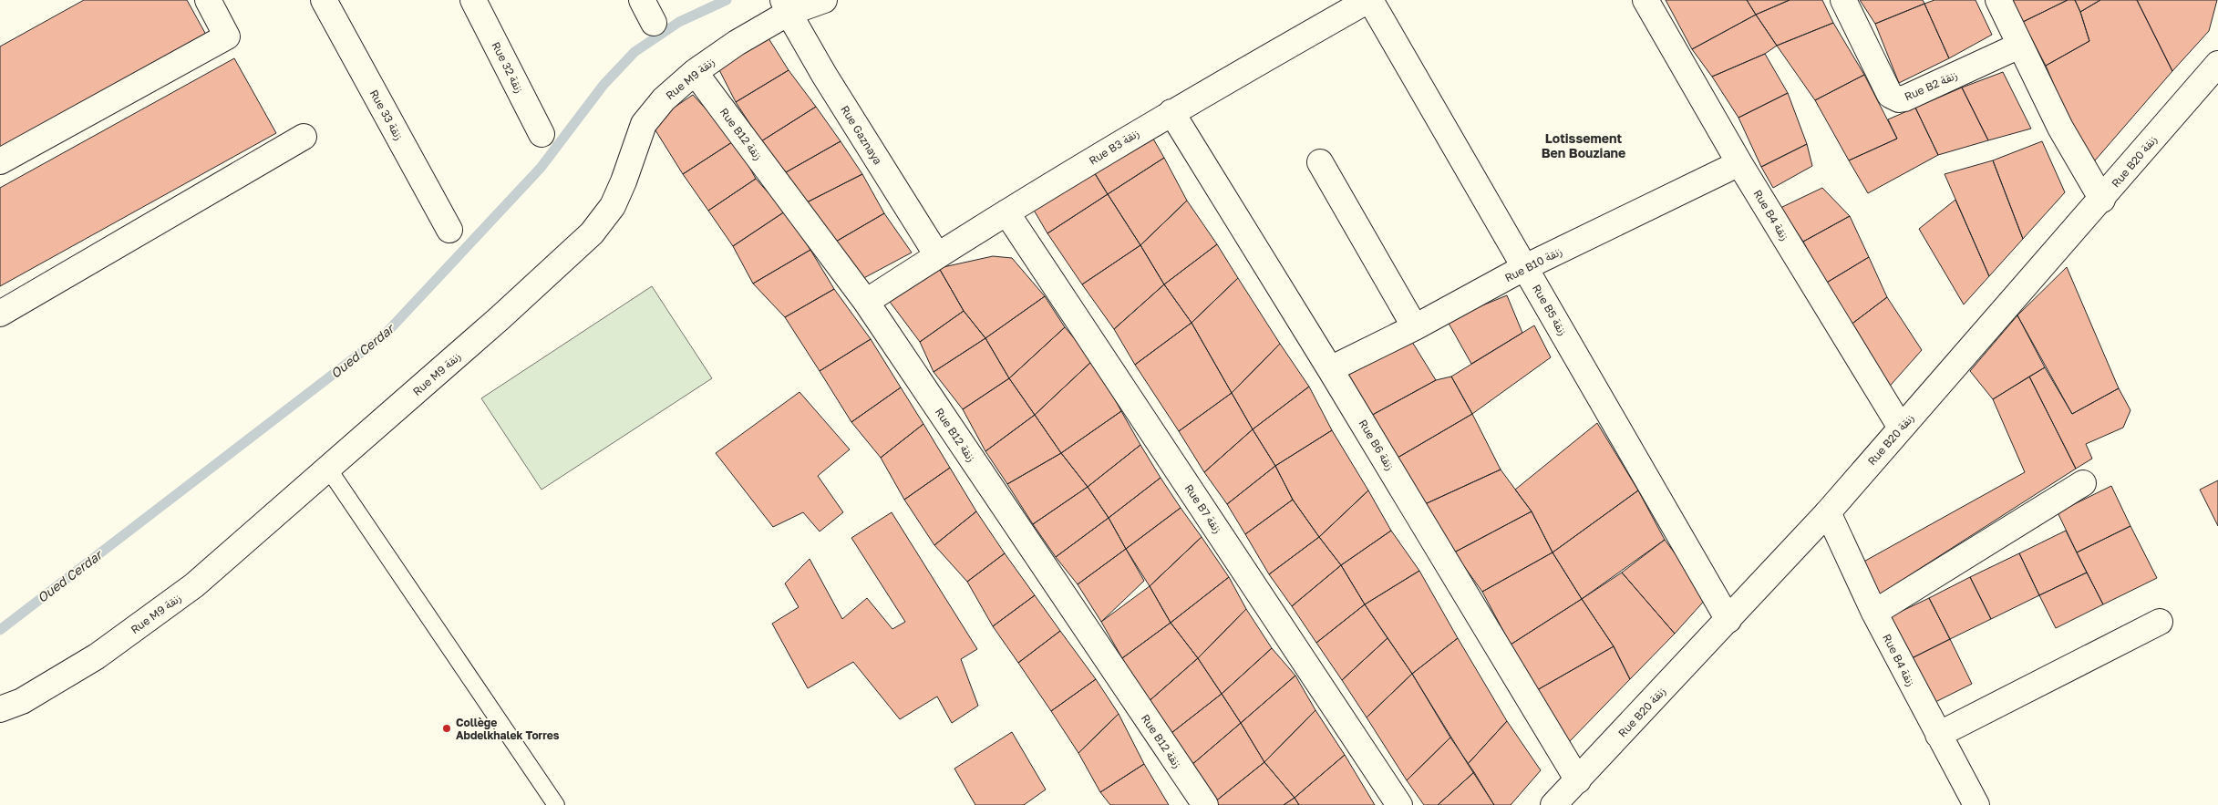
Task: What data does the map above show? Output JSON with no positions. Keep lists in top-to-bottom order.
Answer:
{
  "streets": {
    "street": [
      "Rue 32 زنقة",
      "Rue M9 زنقة",
      "Rue B2 زنقة",
      "Rue 33 زنقة",
      "Rue B12 زنقة",
      "Rue Gaznaya",
      "Rue B3 زنقة",
      "Rue B20 زنقة",
      "Rue B4 زنقة",
      "Rue B10 زنقة",
      "Rue B5 زنقة",
      "Rue B6 زنقة",
      "Rue B7 زنقة"
    ]
  },
  "crossings": [
    ["Rue M9 زنقة", "Rue B12 زنقة"],
    ["Rue M9 زنقة", "Rue Gaznaya"],
    ["Rue B12 زنقة", "Rue B3 زنقة"],
    ["Rue Gaznaya", "Rue B3 زنقة"],
    ["Rue B3 زنقة", "Rue B5 زنقة"],
    ["Rue B3 زنقة", "Rue B6 زنقة"],
    ["Rue B3 زنقة", "Rue B7 زنقة"],
    ["Rue B20 زنقة", "Rue B4 زنقة"],
    ["Rue B20 زنقة", "Rue B5 زنقة"],
    ["Rue B20 زنقة", "Rue B6 زنقة"],
    ["Rue B4 زنقة", "Rue B10 زنقة"],
    ["Rue B10 زنقة", "Rue B5 زنقة"],
    ["Rue B10 زنقة", "Rue B6 زنقة"]
  ],
  "districts": ["Lotissement Ben Bouziane"],
  "water": ["Oued Cerdar"],
  "places": ["Collège Abdelkhalek Torres"]
}
